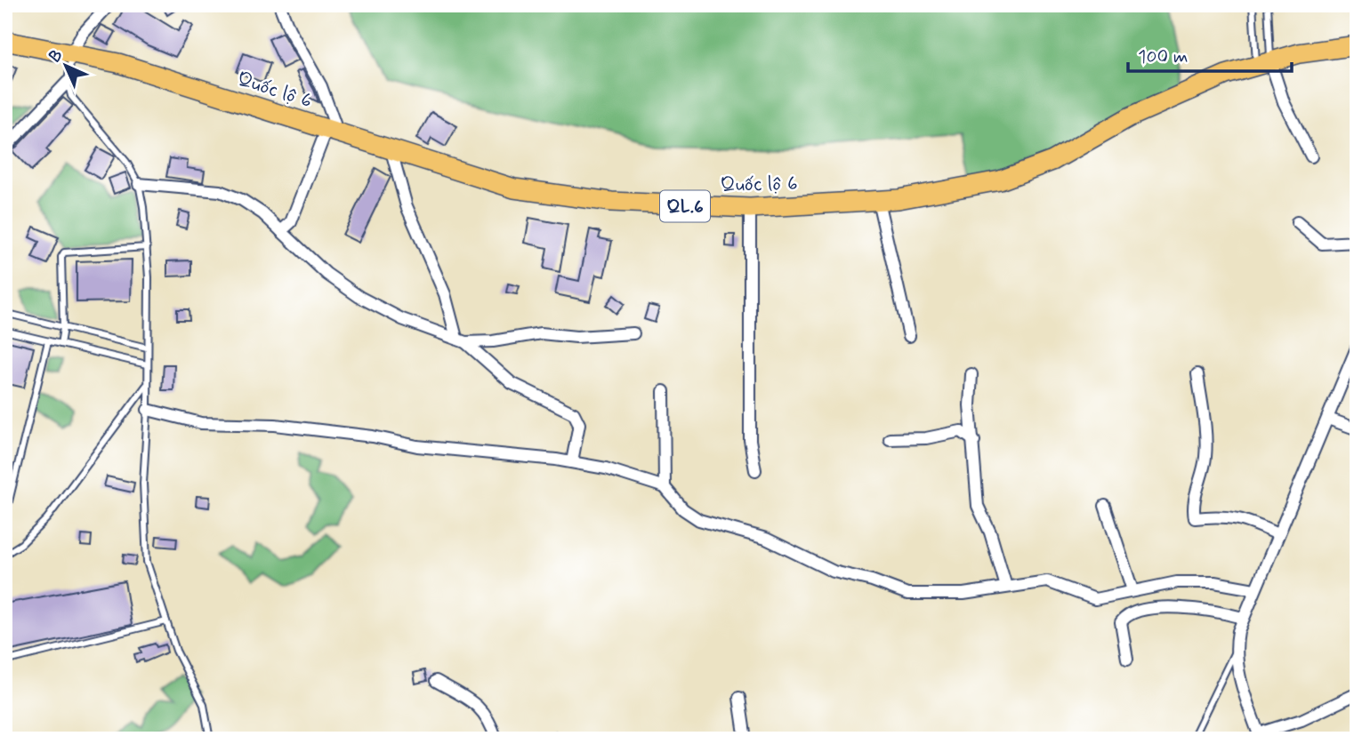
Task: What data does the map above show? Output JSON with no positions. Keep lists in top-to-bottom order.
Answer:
{
  "streets": {
    "highway": ["Quốc lộ 6", "QL.6"]
  },
  "scale_bar": "100 m",
  "north": "top left"
}
